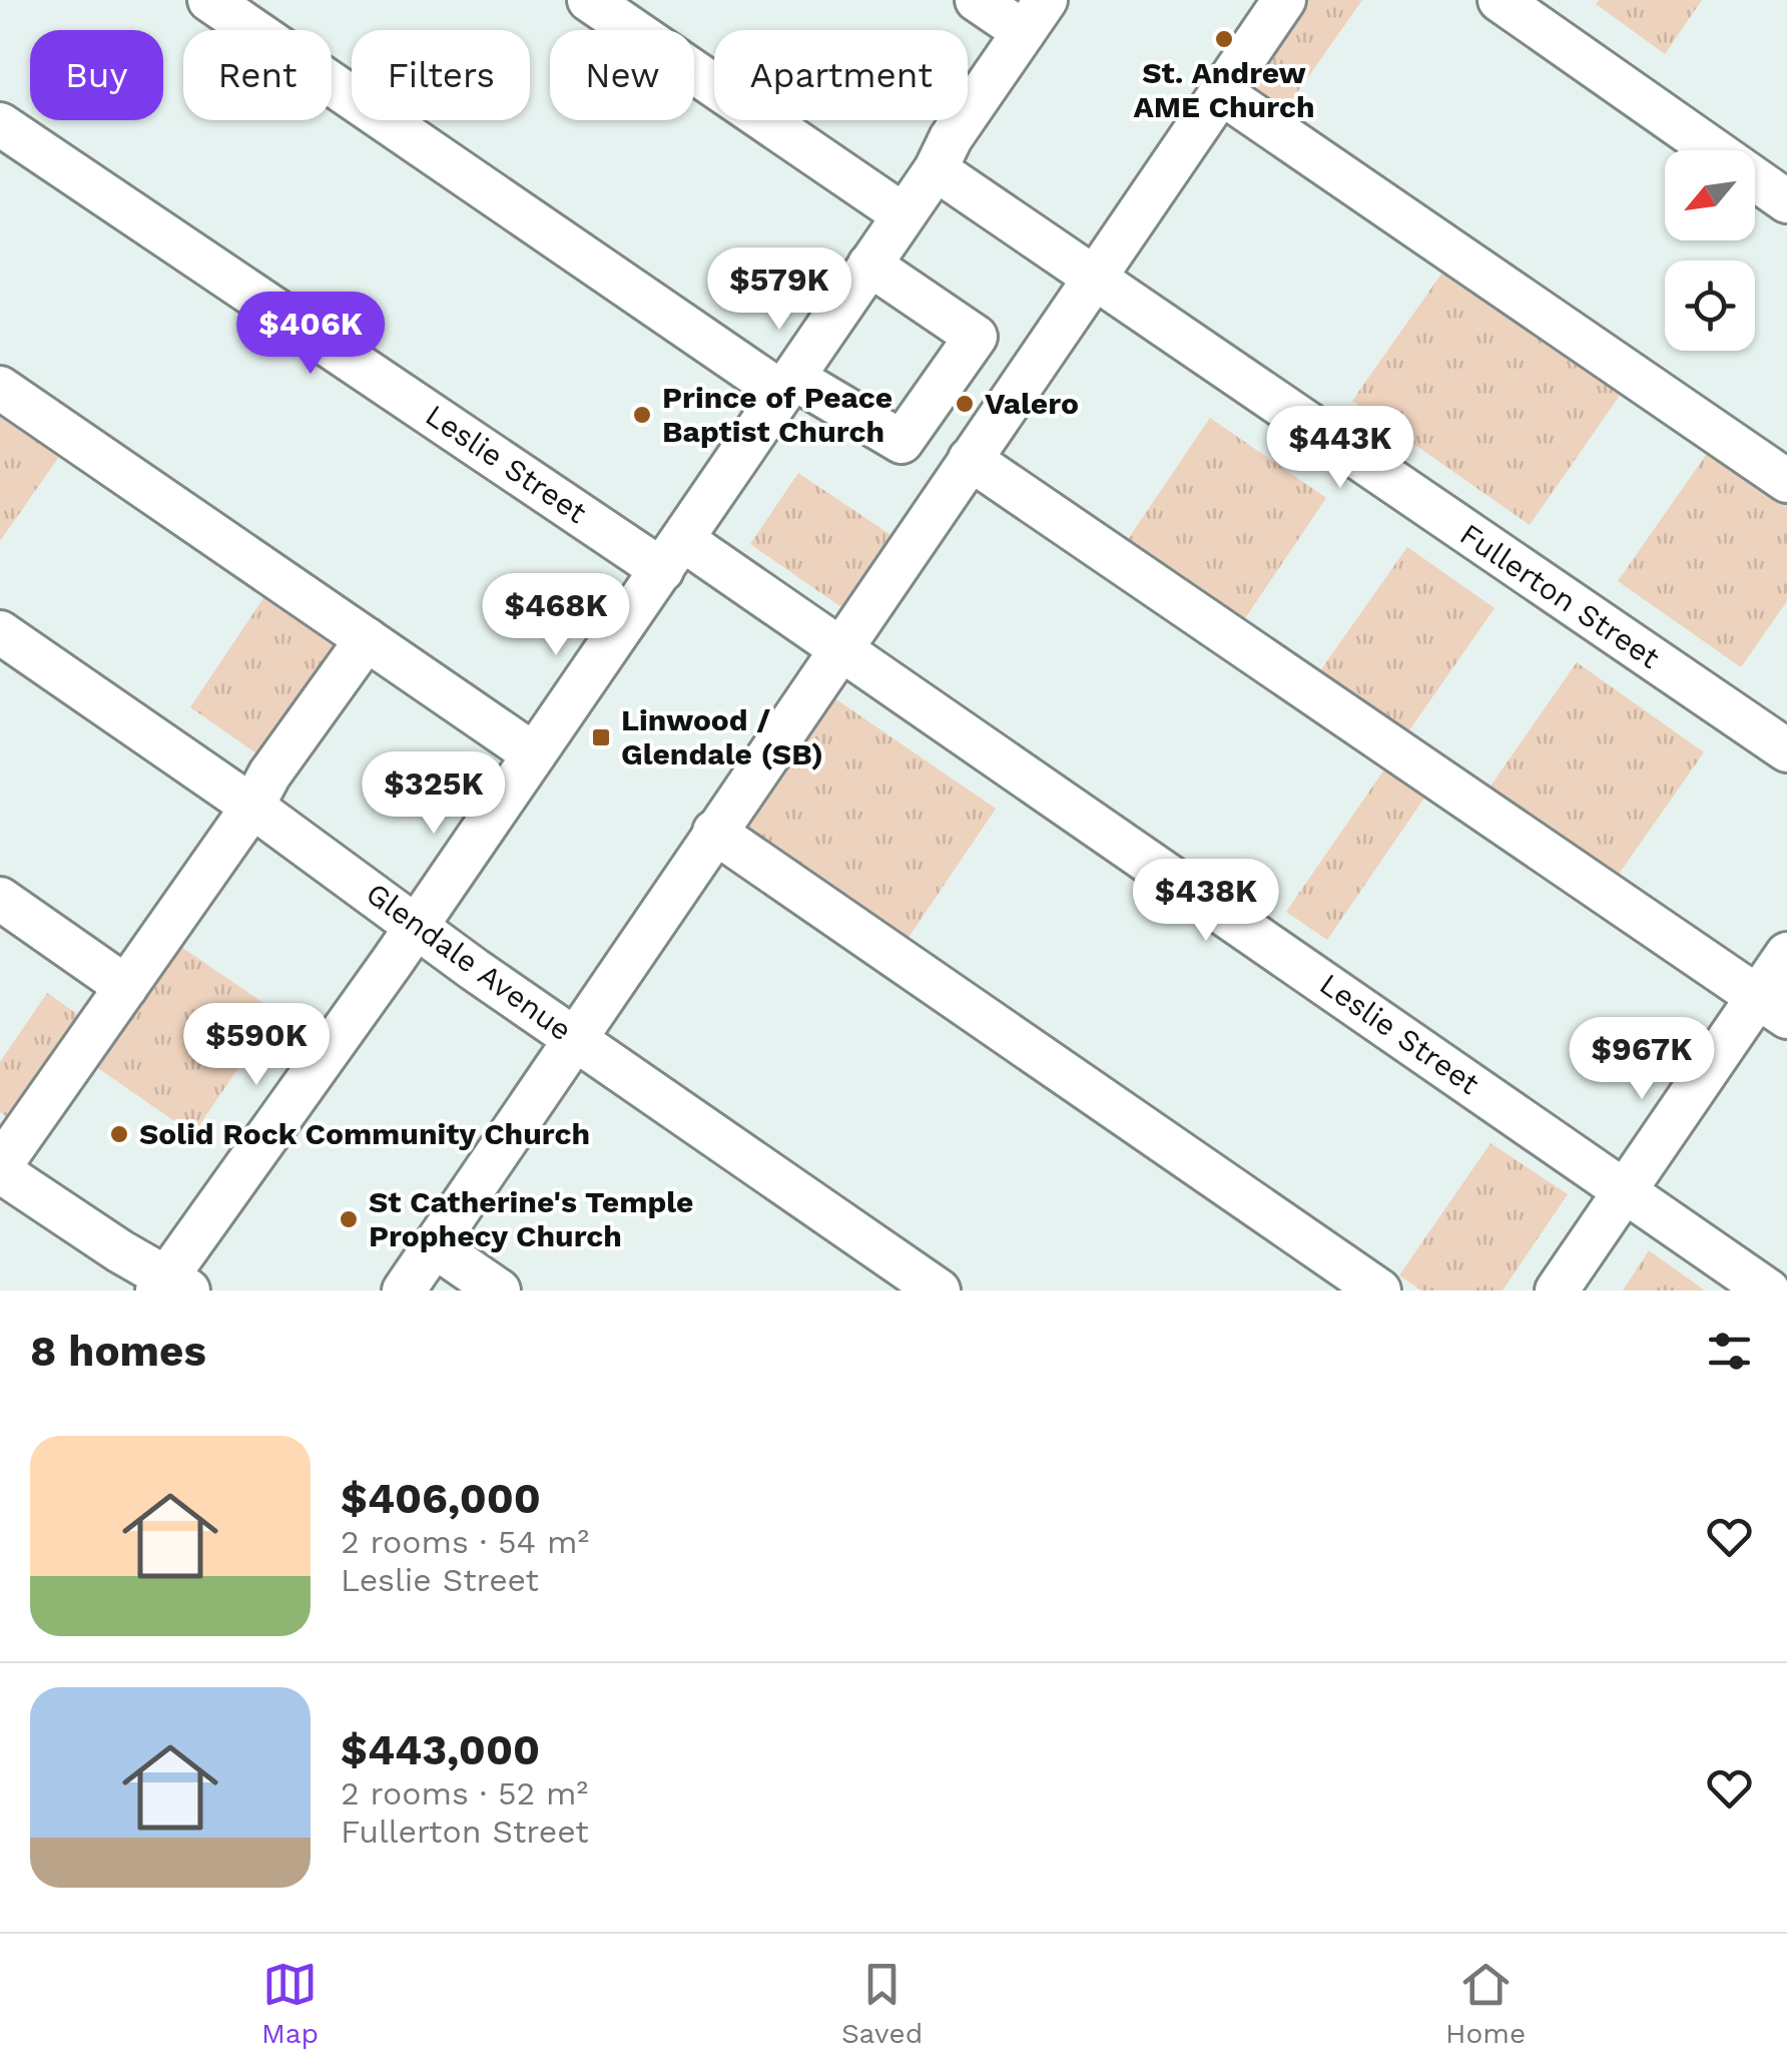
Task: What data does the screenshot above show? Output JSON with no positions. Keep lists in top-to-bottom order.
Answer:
{
  "streets": {
    "street": ["Leslie Street", "Fullerton Street", "Glendale Avenue"]
  },
  "places": {
    "other": [
      "St. Andrew AME Church",
      "Valero",
      "Prince of Peace Baptist Church",
      "Solid Rock Community Church",
      "St Catherine's Temple Prophecy Church"
    ],
    "transit": ["Linwood / Glendale (SB)"]
  },
  "north": "bottom left",
  "page": {
    "chip": [
      "Buy",
      "Rent",
      "Filters",
      "New",
      "Apartment"
    ],
    "price": [
      "$579K",
      "$406K",
      "$443K",
      "$468K",
      "$325K",
      "$438K",
      "$590K",
      "$967K"
    ],
    "heading": "8 homes",
    "list": [
      {
        "name": "$406,000",
        "note": "2 rooms · 54 m² · Leslie Street"
      },
      {
        "name": "$443,000",
        "note": "2 rooms · 52 m² · Fullerton Street"
      }
    ],
    "tabs": ["Map", "Saved", "Home"]
  }
}
